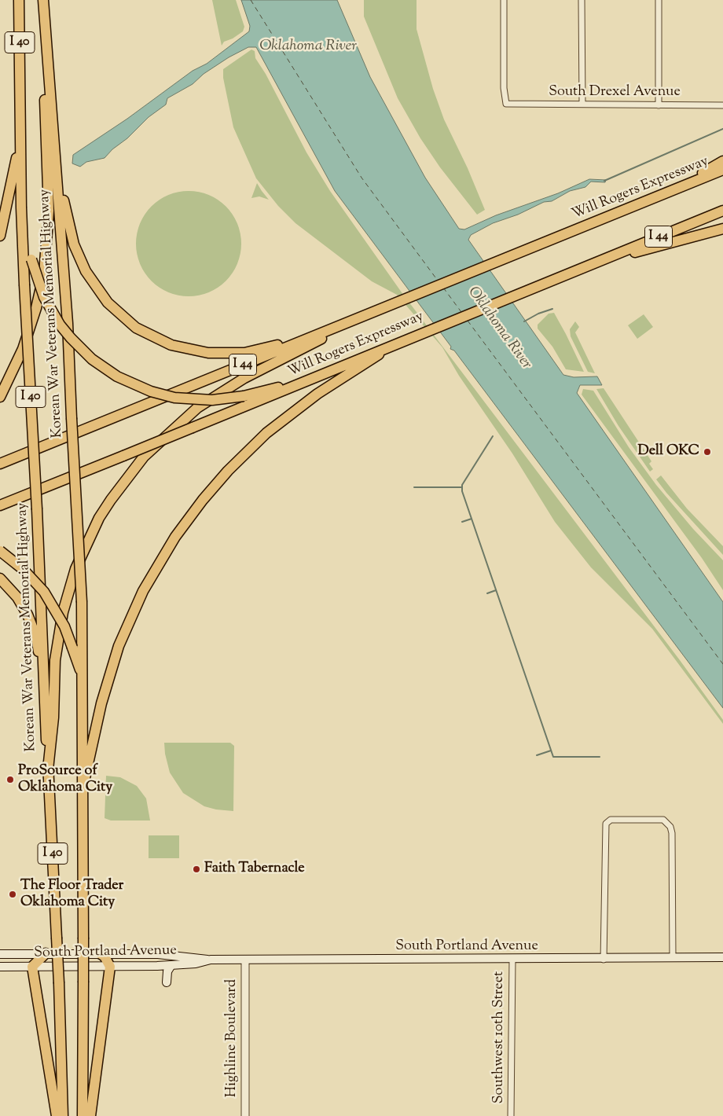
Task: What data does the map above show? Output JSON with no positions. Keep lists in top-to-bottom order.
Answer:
{
  "streets": {
    "highway": [
      "I 40",
      "Will Rogers Expressway",
      "I 44",
      "Korean War Veterans Memorial Highway"
    ],
    "main road": ["South Portland Avenue"],
    "street": ["South Drexel Avenue", "Southwest 10th Street", "Highline Boulevard"]
  },
  "crossings": [
    ["I 40", "Korean War Veterans Memorial Highway"],
    ["South Portland Avenue", "Southwest 10th Street"],
    ["South Portland Avenue", "Highline Boulevard"]
  ],
  "water": ["Oklahoma River"],
  "places": [
    "Dell OKC",
    "ProSource of Oklahoma City",
    "Faith Tabernacle",
    "The Floor Trader Oklahoma City"
  ]
}
